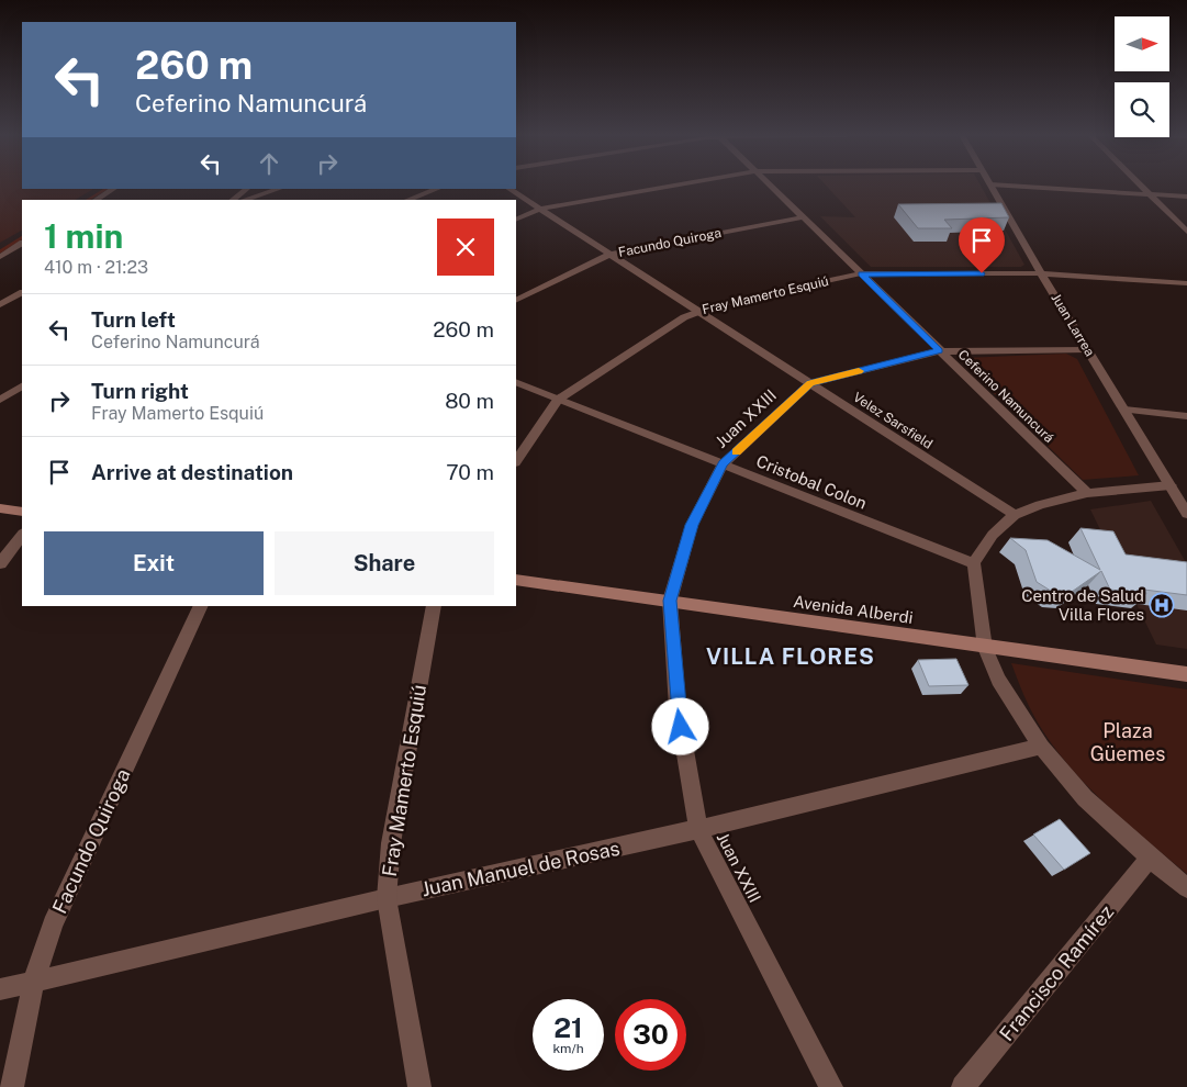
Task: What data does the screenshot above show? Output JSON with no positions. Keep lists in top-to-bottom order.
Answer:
{
  "streets": {
    "main road": ["Avenida Alberdi"],
    "street": [
      "Facundo Quiroga",
      "Fray Mamerto Esquiú",
      "Juan Larrea",
      "Ceferino Namuncurá",
      "Juan XXIII",
      "Velez Sarsfield",
      "Cristobal Colon",
      "Juan Manuel de Rosas",
      "Francisco Ramírez"
    ]
  },
  "crossings": [
    ["Facundo Quiroga", "Ceferino Namuncurá"],
    ["Facundo Quiroga", "Velez Sarsfield"],
    ["Facundo Quiroga", "Juan Manuel de Rosas"],
    ["Fray Mamerto Esquiú", "Juan Larrea"],
    ["Fray Mamerto Esquiú", "Ceferino Namuncurá"],
    ["Fray Mamerto Esquiú", "Velez Sarsfield"],
    ["Fray Mamerto Esquiú", "Cristobal Colon"],
    ["Fray Mamerto Esquiú", "Juan Manuel de Rosas"],
    ["Juan Larrea", "Juan XXIII"],
    ["Ceferino Namuncurá", "Juan XXIII"],
    ["Juan XXIII", "Velez Sarsfield"],
    ["Juan XXIII", "Cristobal Colon"],
    ["Juan XXIII", "Avenida Alberdi"],
    ["Juan XXIII", "Juan Manuel de Rosas"]
  ],
  "districts": ["VILLA FLORES"],
  "parks": ["Plaza Güemes"],
  "places": {
    "hospital": ["Centro de Salud Villa Flores"]
  },
  "north": "right",
  "page": {
    "turn": ["260 m", "Ceferino Namuncurá"],
    "heading": ["1 min", "410 m · 21:23"],
    "list": [
      {
        "name": "Turn left",
        "note": "Ceferino Namuncurá",
        "value": "260 m"
      },
      {
        "name": "Turn right",
        "note": "Fray Mamerto Esquiú",
        "value": "80 m"
      },
      {
        "name": "Arrive at destination",
        "value": "70 m"
      }
    ],
    "buttons": ["Exit", "Share"],
    "speed": "21 km/h",
    "limit": "30"
  }
}
